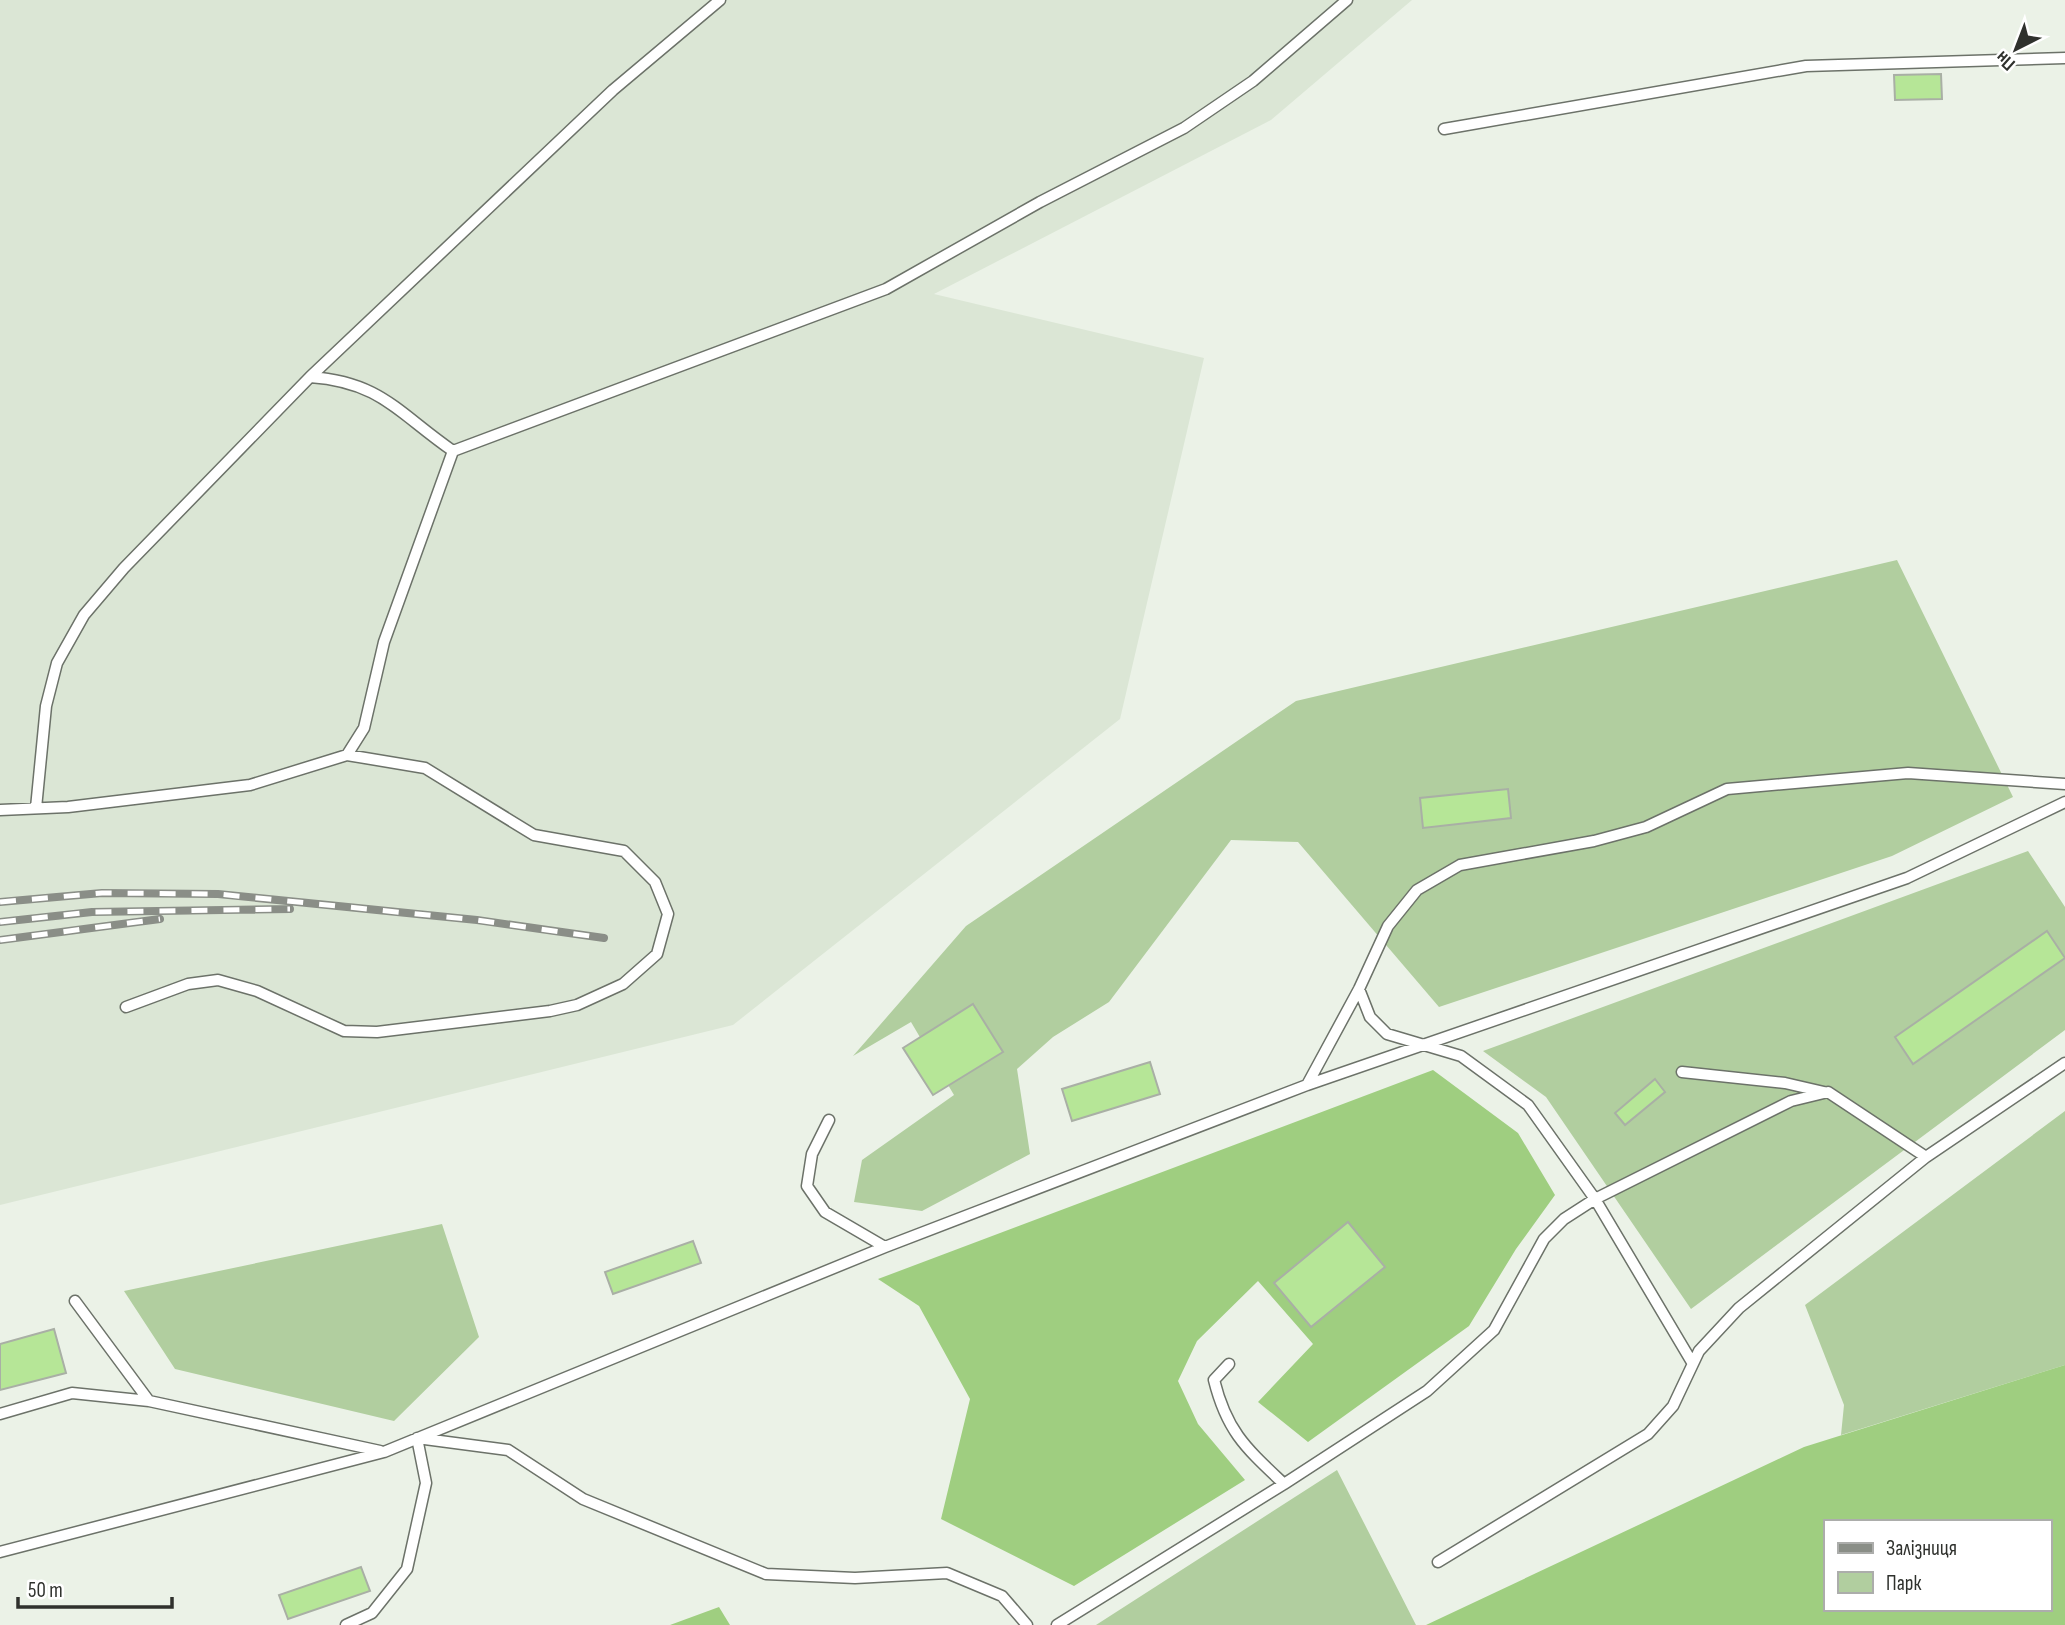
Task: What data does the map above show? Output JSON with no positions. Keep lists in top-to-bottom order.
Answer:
{
  "legend": ["Залізниця", "Парк"],
  "scale_bar": "50 m",
  "north": "bottom left"
}
